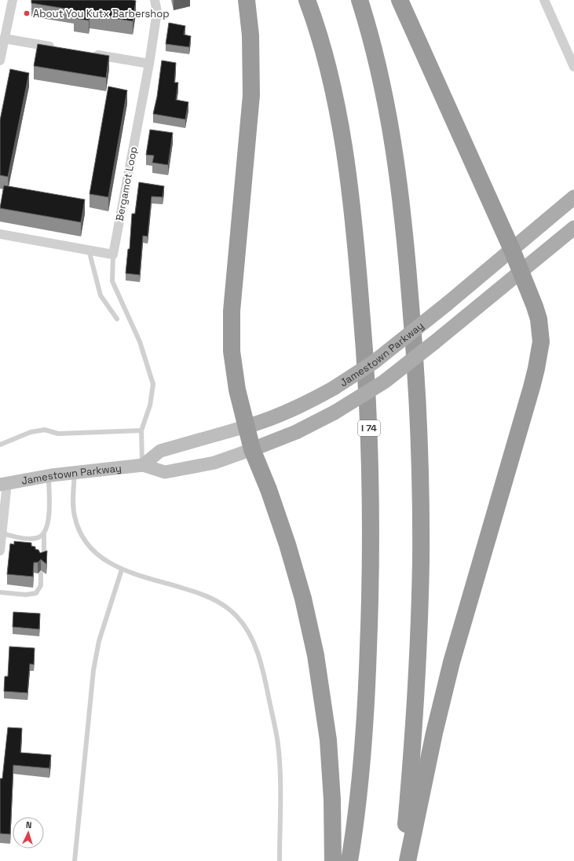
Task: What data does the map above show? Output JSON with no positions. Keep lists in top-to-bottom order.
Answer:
{
  "streets": {
    "highway": ["I 74"],
    "main road": ["Jamestown Parkway"],
    "street": ["Bergamot Loop"]
  },
  "places": ["About You Kutx Barbershop"],
  "north": "top"
}
